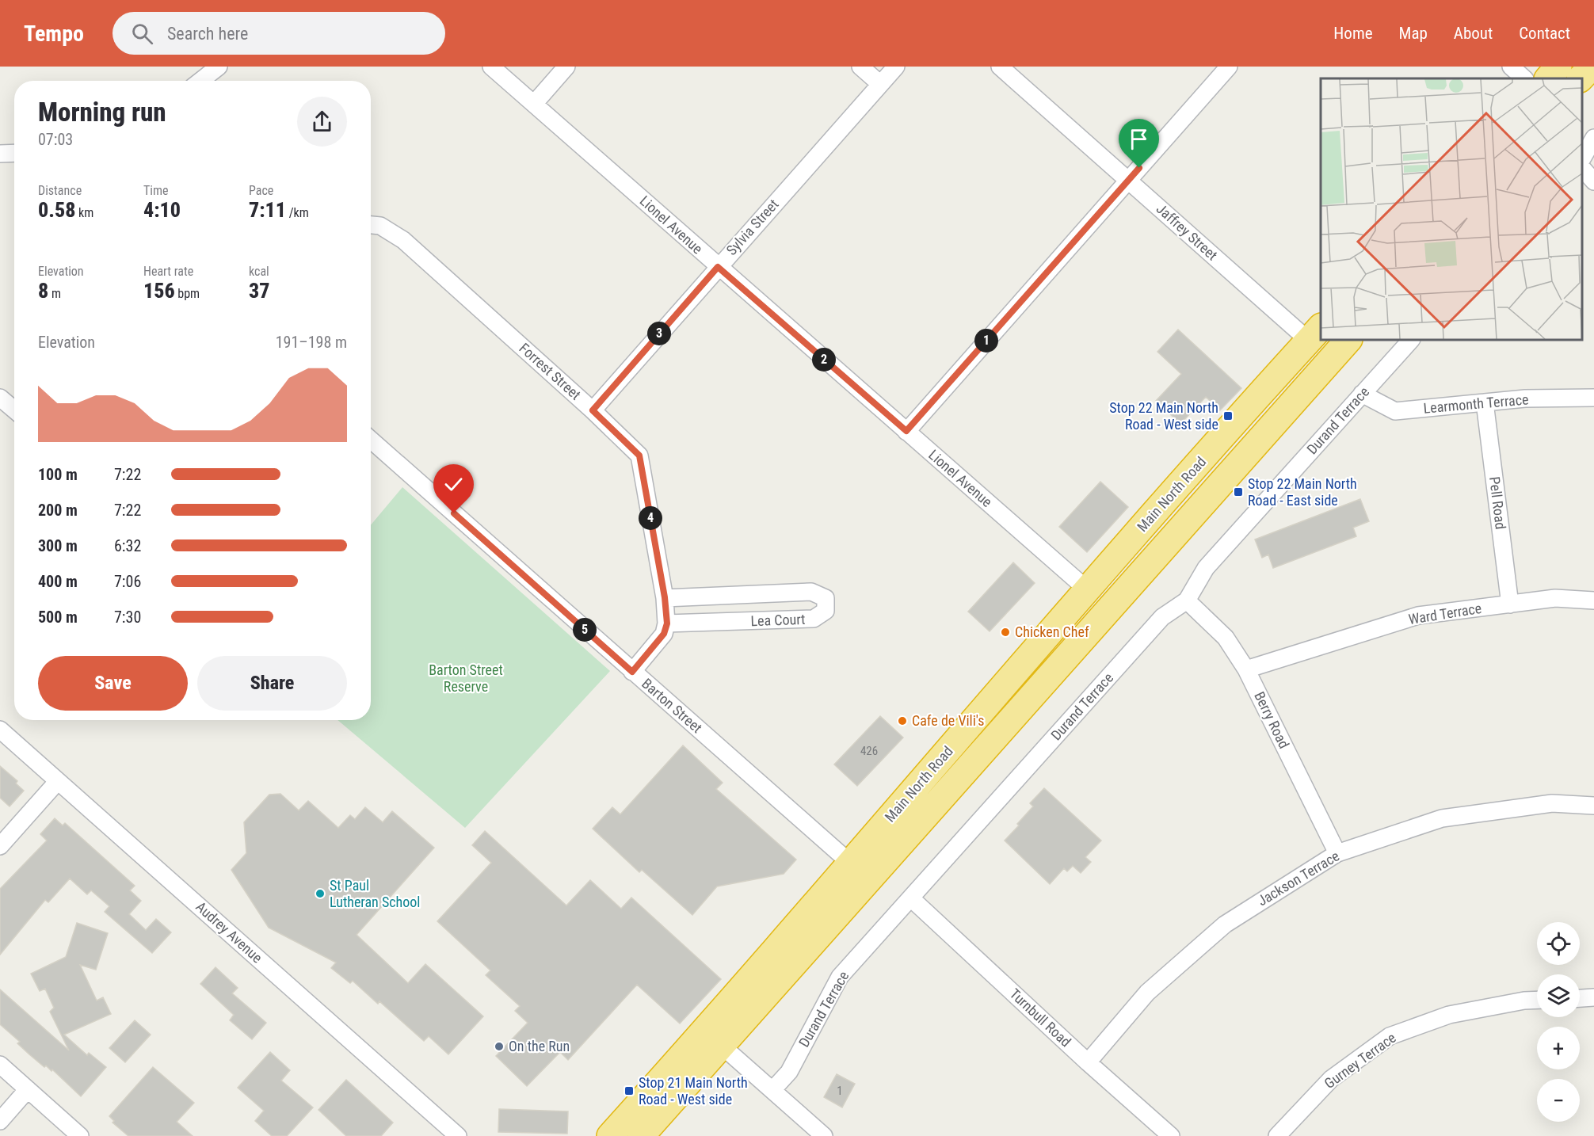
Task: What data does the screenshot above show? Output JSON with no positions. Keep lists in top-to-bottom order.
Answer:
{
  "streets": {
    "highway": ["Main North Road"],
    "street": [
      "Lionel Avenue",
      "Sylvia Street",
      "Jaffrey Street",
      "Forrest Street",
      "Learmonth Terrace",
      "Durand Terrace",
      "Pell Road",
      "Ward Terrace",
      "Lea Court",
      "Barton Street",
      "Berry Road",
      "Jackson Terrace",
      "Audrey Avenue",
      "Turnbull Road",
      "Gurney Terrace"
    ]
  },
  "crossings": [
    ["Lionel Avenue", "Sylvia Street"],
    ["Lionel Avenue", "Main North Road"],
    ["Sylvia Street", "Forrest Street"],
    ["Jaffrey Street", "Main North Road"],
    ["Forrest Street", "Lea Court"],
    ["Learmonth Terrace", "Durand Terrace"],
    ["Learmonth Terrace", "Pell Road"],
    ["Durand Terrace", "Berry Road"],
    ["Durand Terrace", "Turnbull Road"],
    ["Main North Road", "Barton Street"],
    ["Pell Road", "Ward Terrace"],
    ["Ward Terrace", "Berry Road"],
    ["Berry Road", "Jackson Terrace"],
    ["Jackson Terrace", "Turnbull Road"]
  ],
  "parks": ["Barton Street Reserve"],
  "places": {
    "transit": ["Stop 22 Main North Road - West side", "Stop 22 Main North Road - East side", "Stop 21 Main North Road - West side"],
    "other": [
      "Chicken Chef",
      "Cafe de Vili's",
      "St Paul Lutheran School",
      "On the Run"
    ]
  },
  "house_numbers": ["426", "1"],
  "page": {
    "header": "Tempo",
    "search": "Search here",
    "nav": [
      "Home",
      "Map",
      "About",
      "Contact"
    ],
    "heading": ["Morning run", "07:03"],
    "stats": [
      ["Distance", "0.58 km"],
      ["Time", "4:10"],
      ["Pace", "7:11 /km"],
      ["Elevation", "8 m"],
      ["Heart rate", "156 bpm"],
      ["kcal", "37"]
    ],
    "pins": [
      "3",
      "1",
      "2",
      "4",
      "5"
    ],
    "chart": ["Elevation", "191–198 m"],
    "list": [
      {
        "name": "100 m",
        "note": "7:22"
      },
      {
        "name": "200 m",
        "note": "7:22"
      },
      {
        "name": "300 m",
        "note": "6:32"
      },
      {
        "name": "400 m",
        "note": "7:06"
      },
      {
        "name": "500 m",
        "note": "7:30"
      }
    ],
    "buttons": ["Save", "Share"],
    "map_buttons": ["+", "−"]
  }
}
